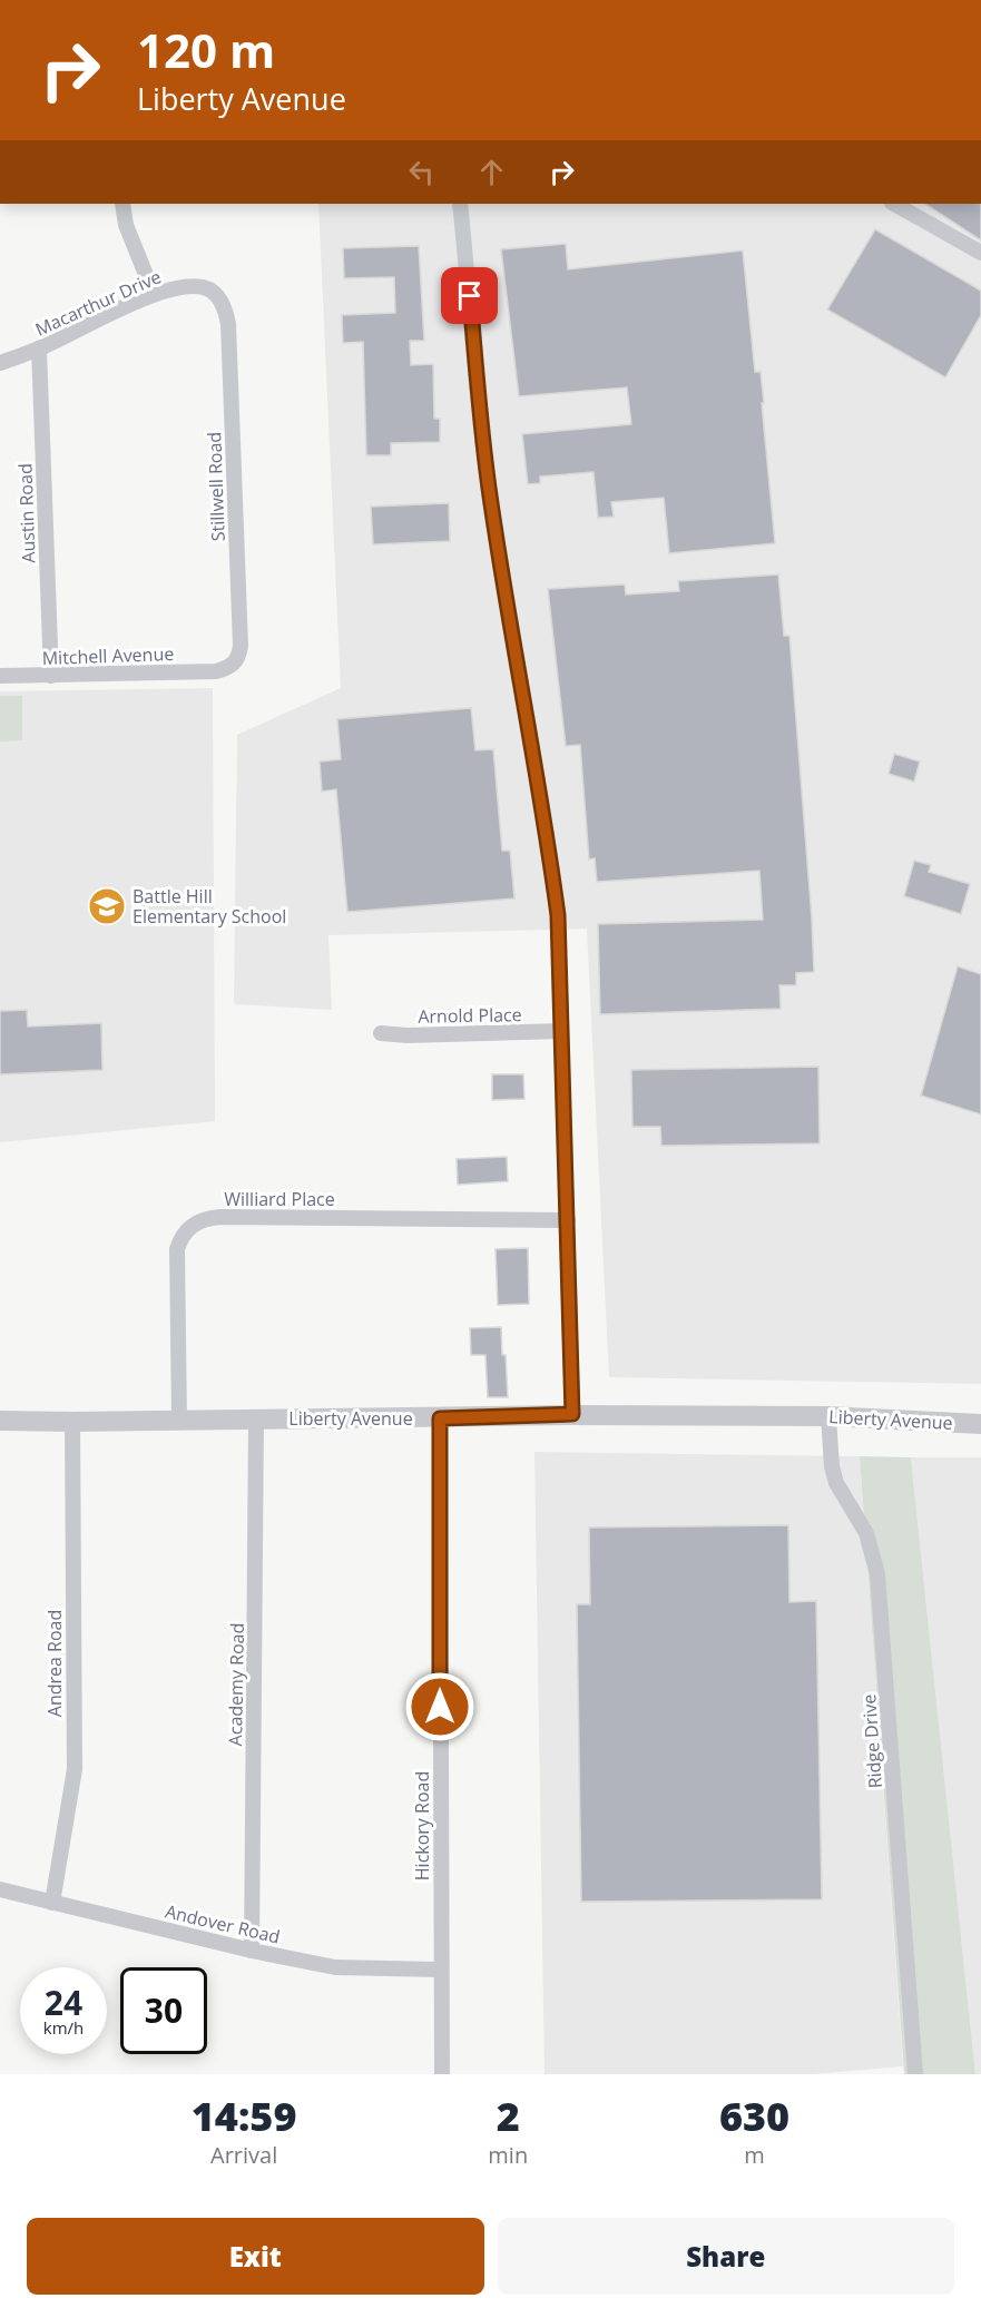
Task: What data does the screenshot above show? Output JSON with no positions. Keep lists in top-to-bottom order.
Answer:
{
  "streets": {
    "street": [
      "Macarthur Drive",
      "Stillwell Road",
      "Austin Road",
      "Mitchell Avenue",
      "Arnold Place",
      "Williard Place",
      "Liberty Avenue",
      "Andrea Road",
      "Academy Road",
      "Ridge Drive",
      "Hickory Road",
      "Andover Road"
    ]
  },
  "crossings": [
    ["Macarthur Drive", "Stillwell Road"],
    ["Macarthur Drive", "Austin Road"],
    ["Stillwell Road", "Mitchell Avenue"],
    ["Austin Road", "Mitchell Avenue"],
    ["Williard Place", "Liberty Avenue"],
    ["Liberty Avenue", "Andrea Road"],
    ["Liberty Avenue", "Academy Road"],
    ["Liberty Avenue", "Ridge Drive"],
    ["Liberty Avenue", "Hickory Road"],
    ["Andrea Road", "Andover Road"],
    ["Academy Road", "Andover Road"],
    ["Hickory Road", "Andover Road"]
  ],
  "places": {
    "school or university": ["Battle Hill Elementary School"]
  },
  "page": {
    "turn": ["120 m", "Liberty Avenue"],
    "speed": "24 km/h",
    "limit": "30",
    "eta": [
      "14:59",
      "Arrival",
      "2",
      "min",
      "630",
      "m"
    ],
    "buttons": ["Exit", "Share"]
  }
}
